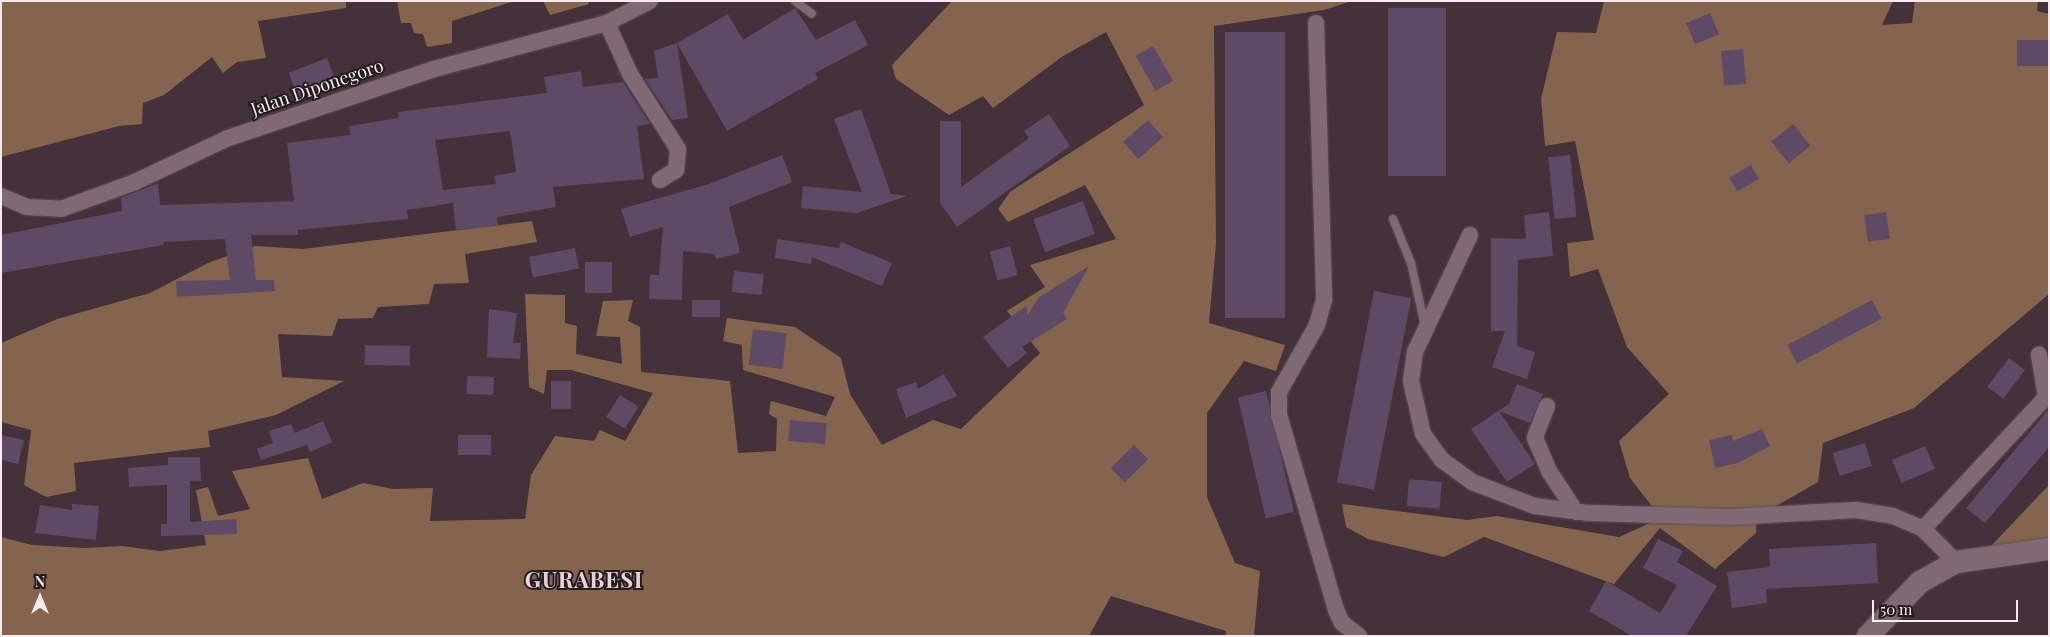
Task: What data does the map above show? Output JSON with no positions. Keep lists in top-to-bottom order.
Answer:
{
  "streets": {
    "street": ["Jalan Diponegoro"]
  },
  "districts": ["GURABESI"],
  "scale_bar": "50 m",
  "north": "top"
}
